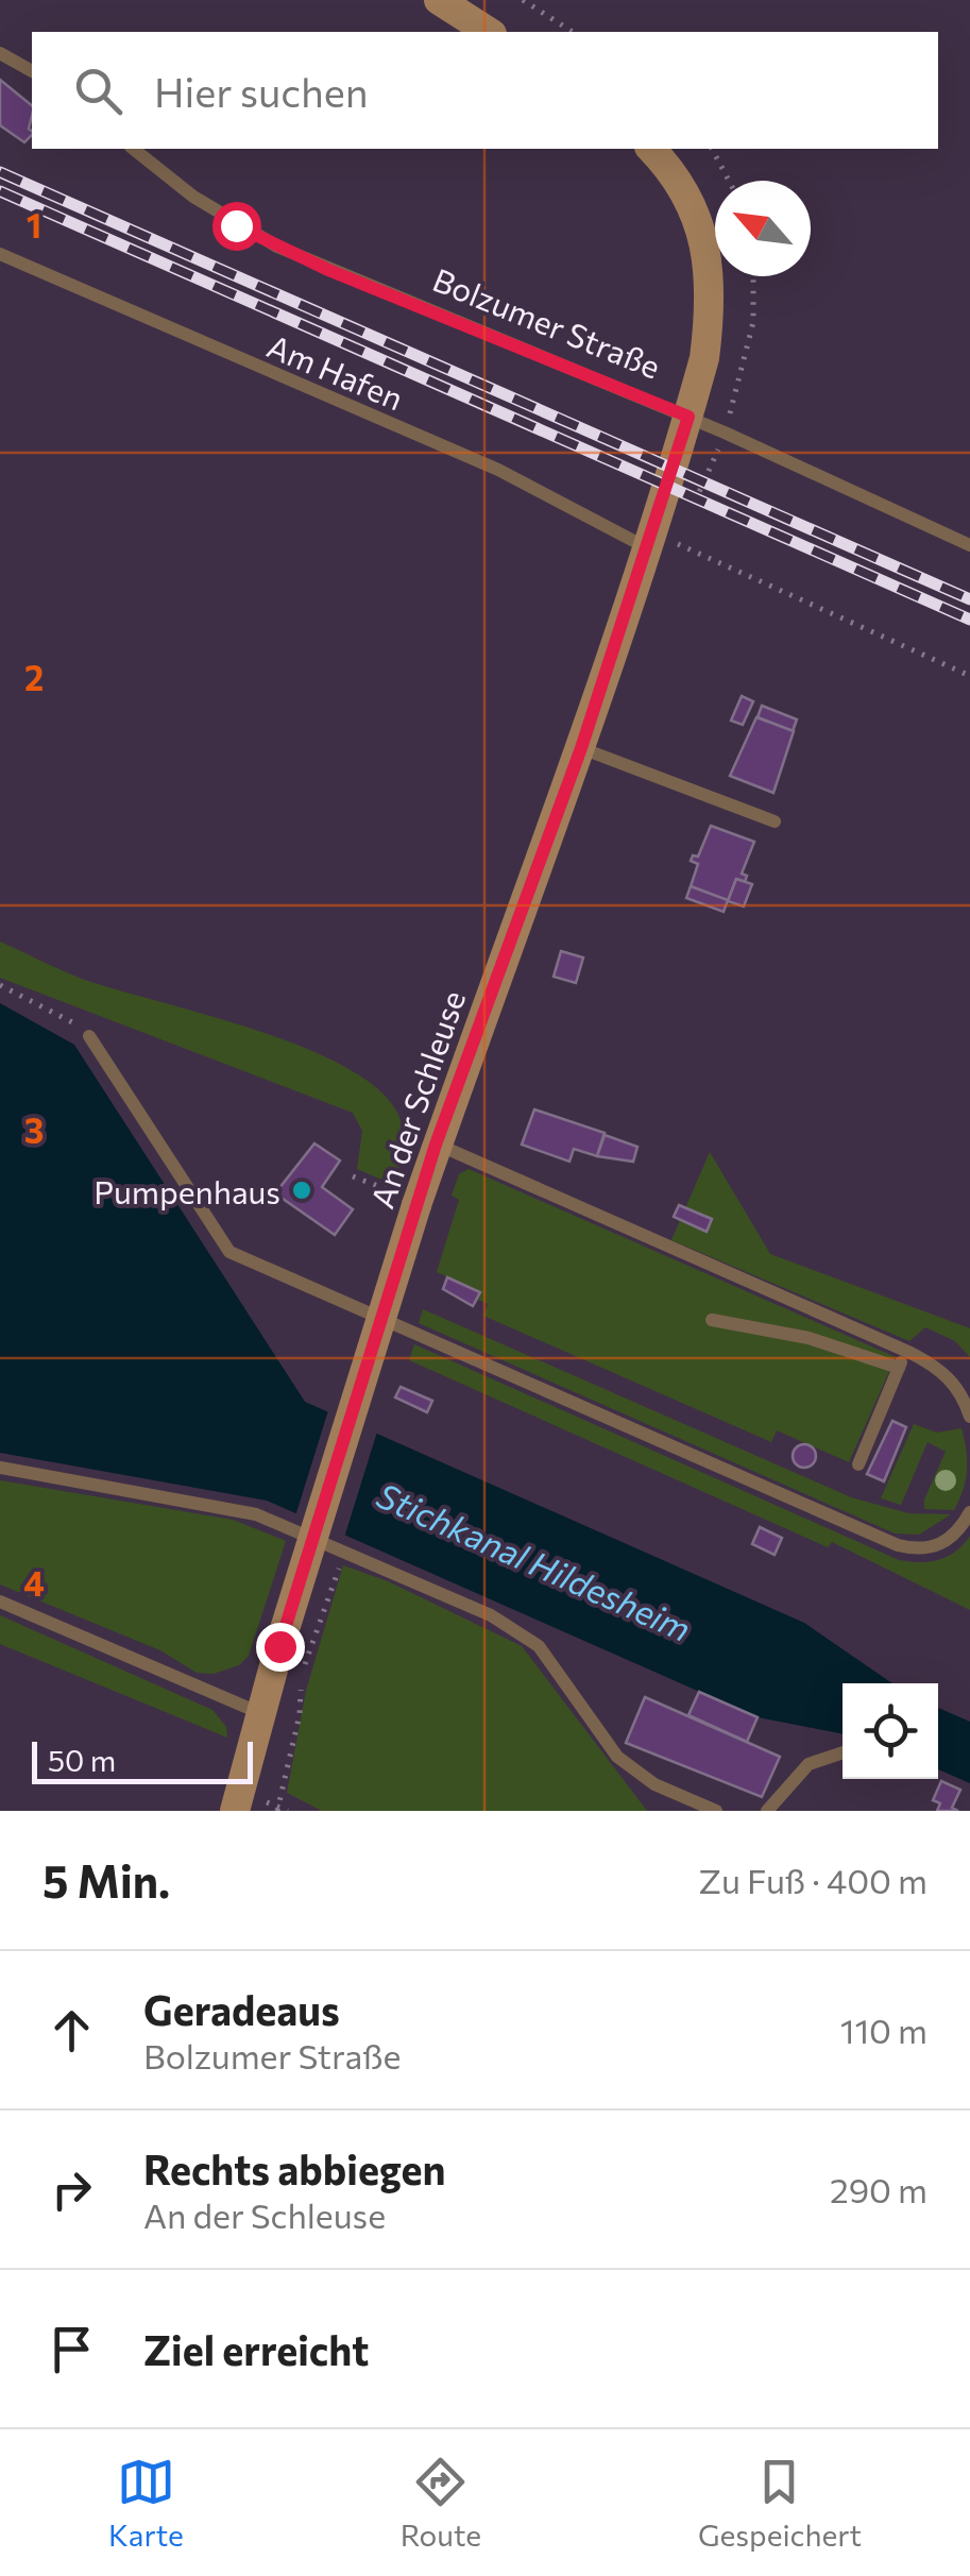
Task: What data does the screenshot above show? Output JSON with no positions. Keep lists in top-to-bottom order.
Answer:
{
  "streets": {
    "main road": ["Bolzumer Straße", "An der Schleuse"],
    "lane": ["Am Hafen"]
  },
  "crossings": [
    ["Bolzumer Straße", "An der Schleuse"],
    ["Am Hafen", "An der Schleuse"]
  ],
  "water": ["Stichkanal Hildesheim"],
  "places": ["Pumpenhaus"],
  "scale_bar": "50 m",
  "north": "top left",
  "page": {
    "search": "Hier suchen",
    "scale": "50 m",
    "heading": ["5 Min.", "Zu Fuß · 400 m"],
    "list": [
      ["Geradeaus", "Bolzumer Straße", "110 m"],
      ["Rechts abbiegen", "An der Schleuse", "290 m"],
      "Ziel erreicht"
    ],
    "nav": ["Karte", "Route", "Gespeichert"]
  },
  "grid": {
    "rows": [
      "1",
      "2",
      "3",
      "4"
    ]
  }
}
